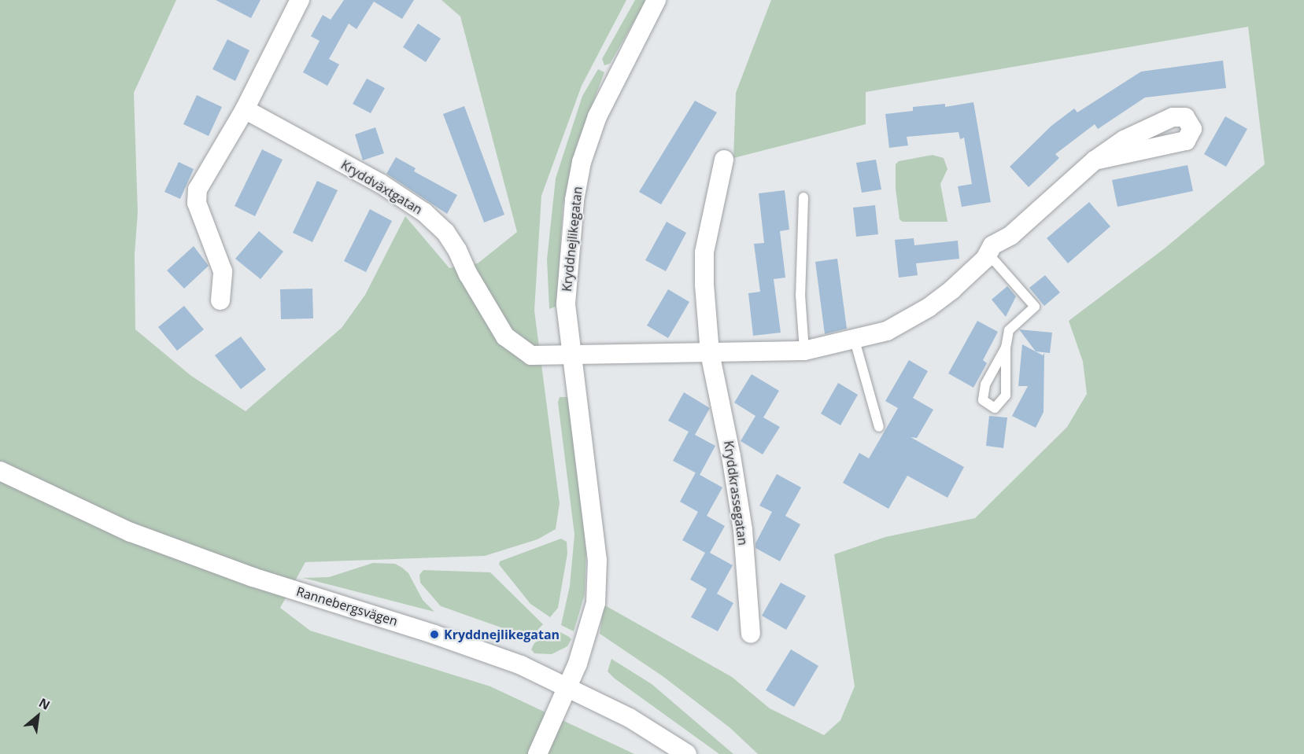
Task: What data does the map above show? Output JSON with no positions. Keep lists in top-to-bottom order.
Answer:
{
  "streets": {
    "street": [
      "Kryddväxtgatan",
      "Kryddnejlikegatan",
      "Kryddkrassegatan",
      "Rannebergsvägen"
    ]
  },
  "crossings": [
    ["Kryddväxtgatan", "Kryddnejlikegatan"],
    ["Kryddnejlikegatan", "Rannebergsvägen"]
  ],
  "places": ["Kryddnejlikegatan"],
  "north": "top right"
}
